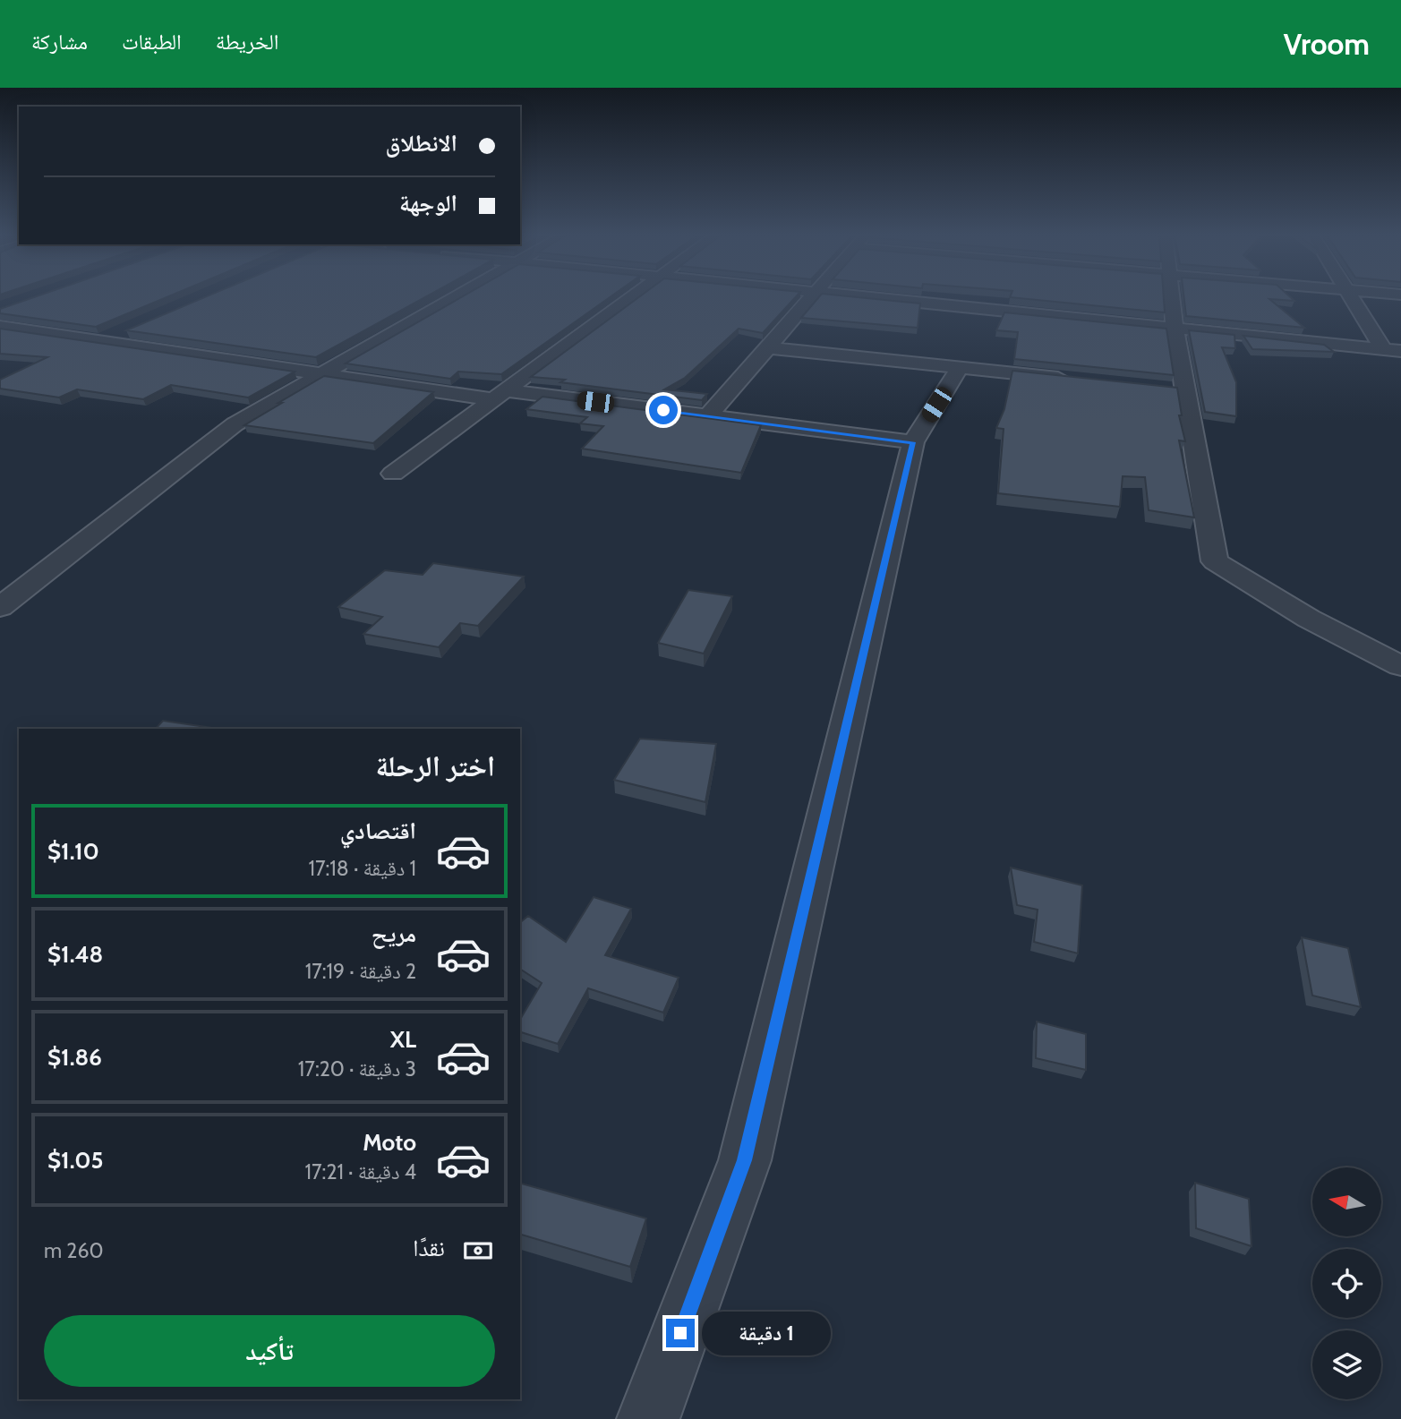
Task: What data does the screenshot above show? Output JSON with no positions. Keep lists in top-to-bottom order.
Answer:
{
  "north": "left",
  "page": {
    "header": "Vroom",
    "nav": ["الخريطة", "الطبقات", "مشاركة"],
    "banner": ["الانطلاق", "الوجهة"],
    "heading": "اختر الرحلة",
    "list": [
      {
        "name": "اقتصادي",
        "note": "1 دقيقة · 17:18",
        "value": "$1.10"
      },
      {
        "name": "مريح",
        "note": "2 دقيقة · 17:19",
        "value": "$1.48"
      },
      {
        "name": "XL",
        "note": "3 دقيقة · 17:20",
        "value": "$1.86"
      },
      {
        "name": "Moto",
        "note": "4 دقيقة · 17:21",
        "value": "$1.05"
      }
    ],
    "pay": ["نقدًا", "260 m"],
    "buttons": "تأكيد",
    "bubble": "1 دقيقة"
  }
}
